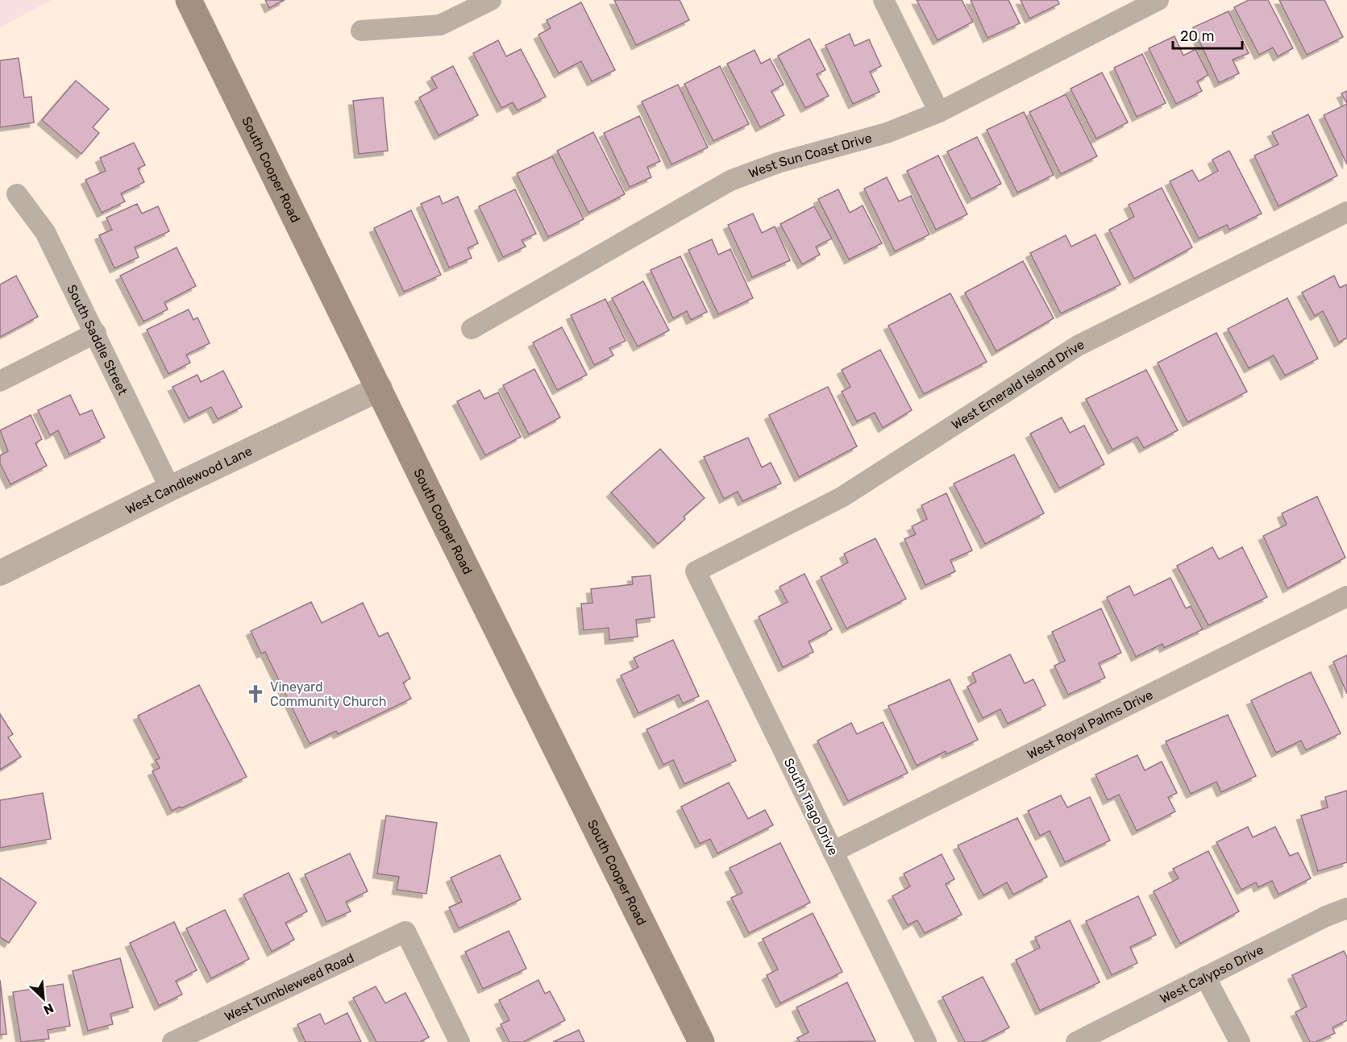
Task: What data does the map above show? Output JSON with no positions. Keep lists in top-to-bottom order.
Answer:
{
  "streets": {
    "main road": ["South Cooper Road"],
    "street": [
      "West Sun Coast Drive",
      "South Saddle Street",
      "West Emerald Island Drive",
      "West Candlewood Lane",
      "West Royal Palms Drive",
      "South Tiago Drive",
      "West Calypso Drive",
      "West Tumbleweed Road"
    ]
  },
  "crossings": [
    ["South Cooper Road", "West Candlewood Lane"],
    ["South Saddle Street", "West Candlewood Lane"],
    ["West Emerald Island Drive", "South Tiago Drive"],
    ["West Royal Palms Drive", "South Tiago Drive"]
  ],
  "places": {
    "church": ["Vineyard Community Church"]
  },
  "scale_bar": "20 m",
  "north": "bottom right"
}
